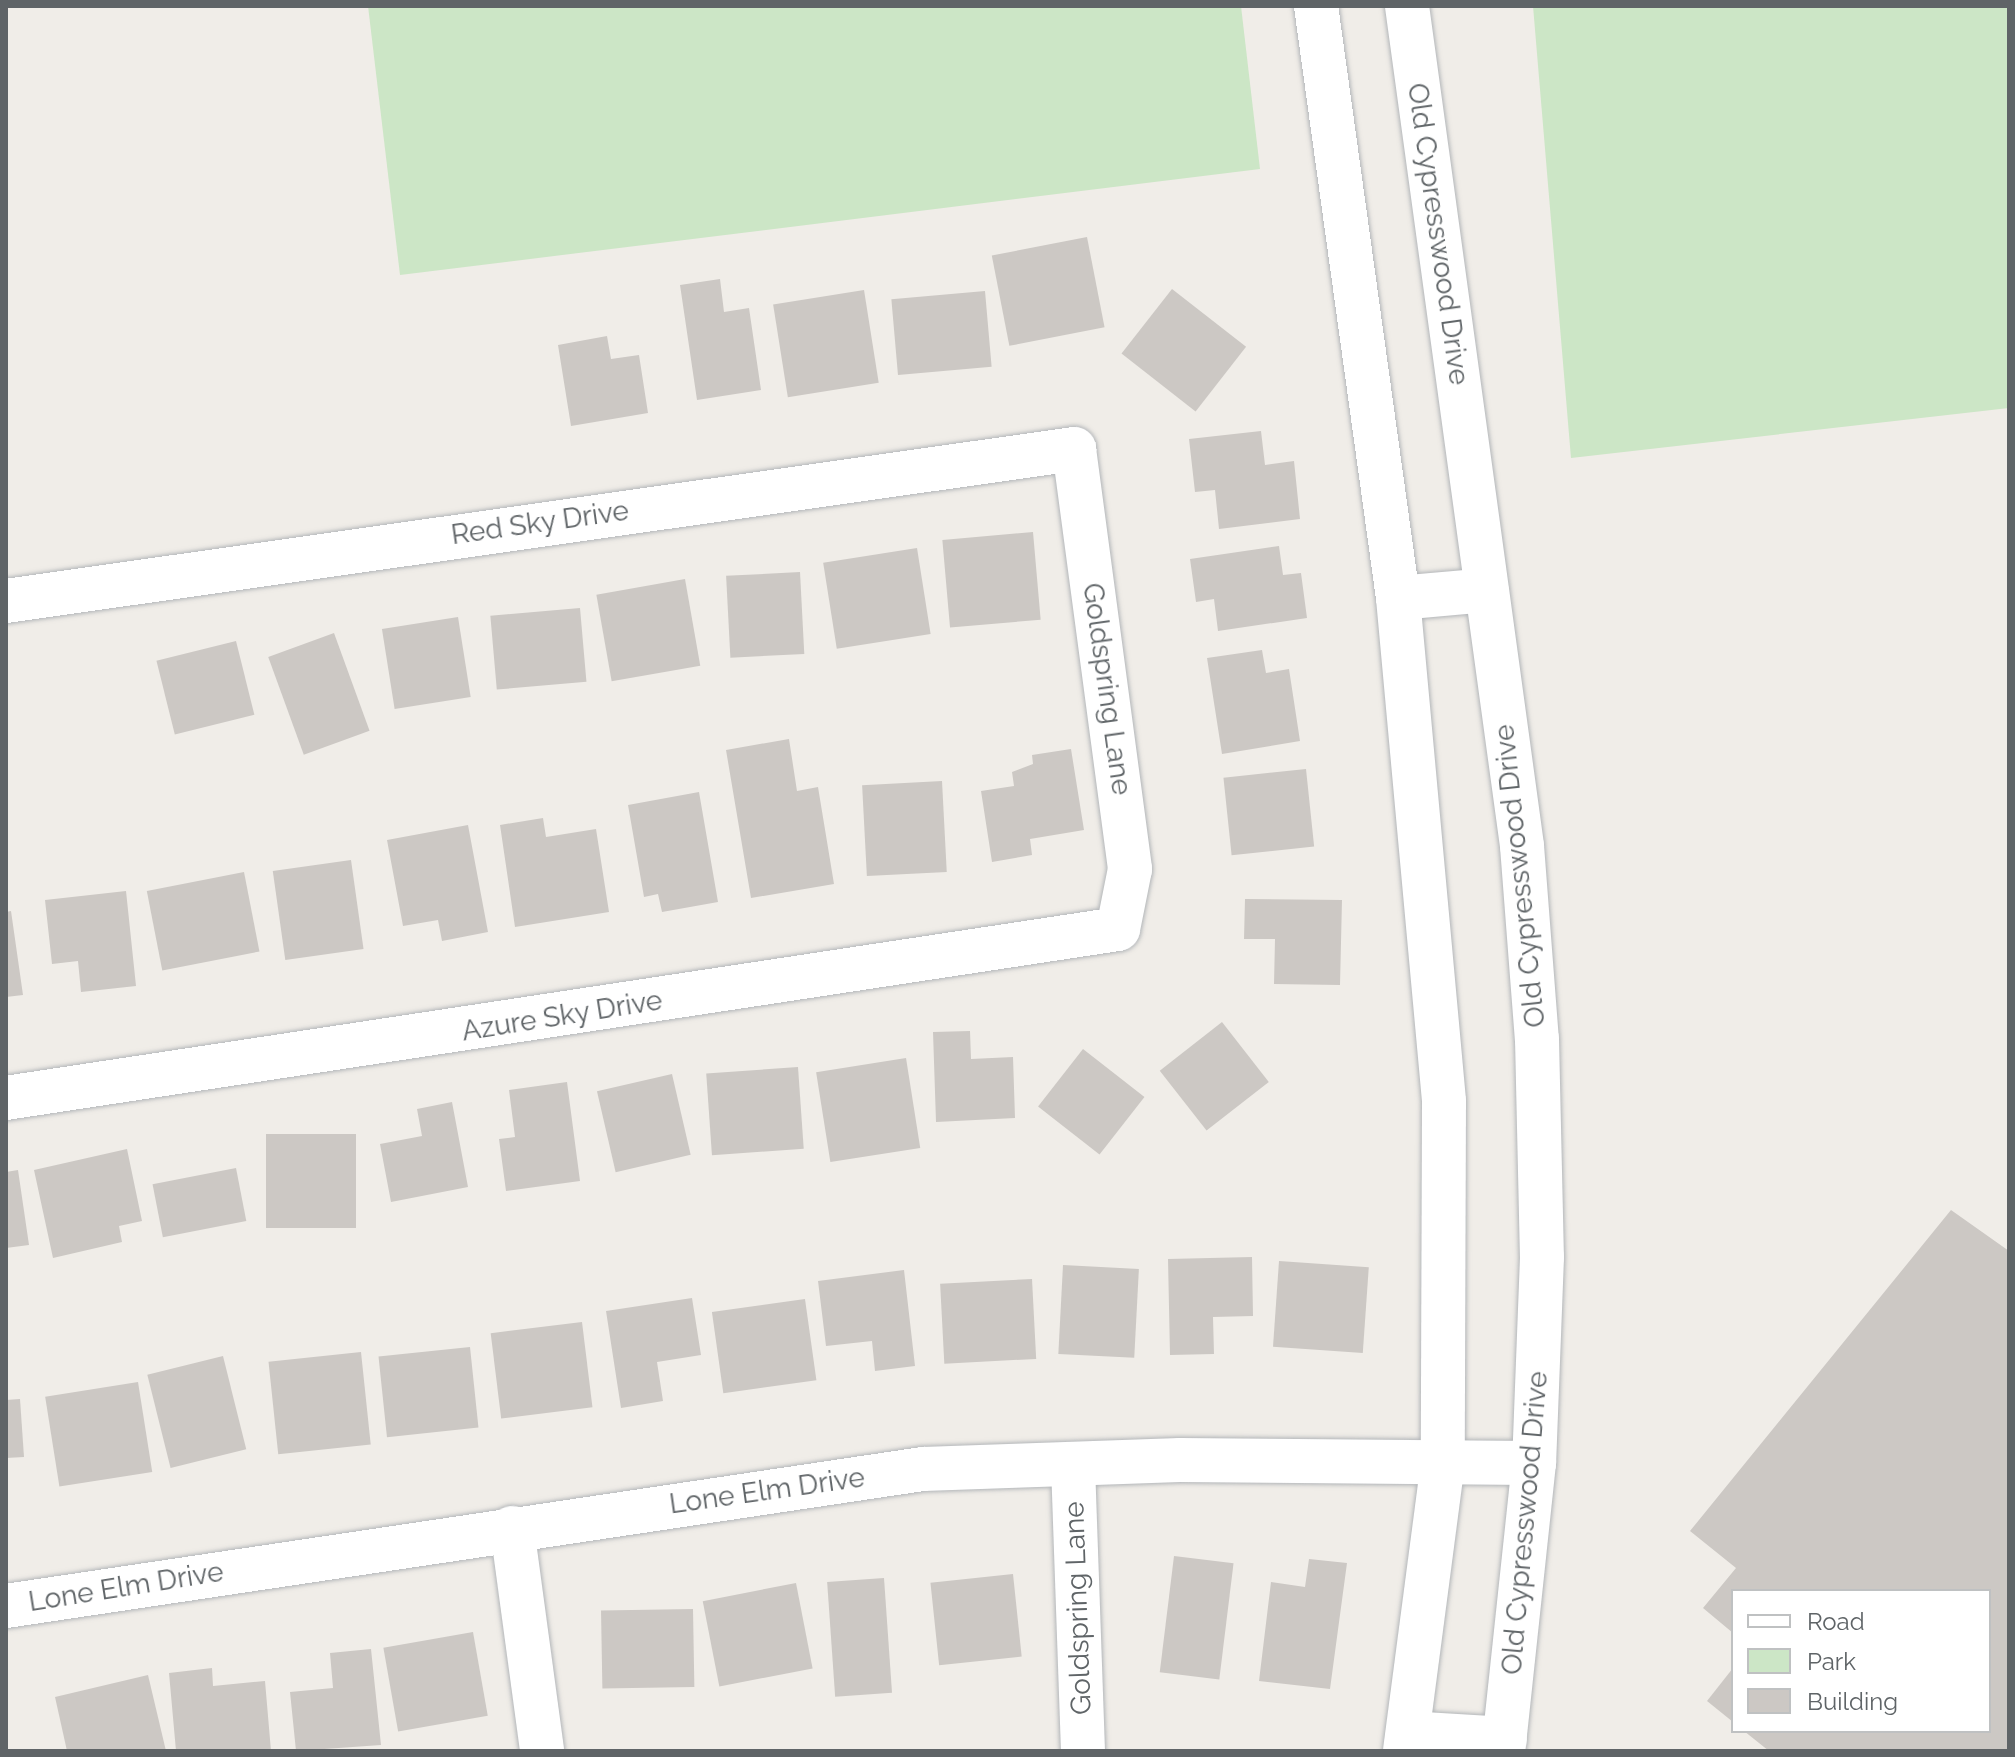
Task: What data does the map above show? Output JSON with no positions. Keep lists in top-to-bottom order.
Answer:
{
  "streets": {
    "street": [
      "Old Cypresswood Drive",
      "Red Sky Drive",
      "Goldspring Lane",
      "Azure Sky Drive",
      "Lone Elm Drive"
    ]
  },
  "crossings": [
    ["Old Cypresswood Drive", "Lone Elm Drive"],
    ["Red Sky Drive", "Goldspring Lane"],
    ["Goldspring Lane", "Azure Sky Drive"],
    ["Goldspring Lane", "Lone Elm Drive"]
  ],
  "legend": ["Road", "Park", "Building"]
}
